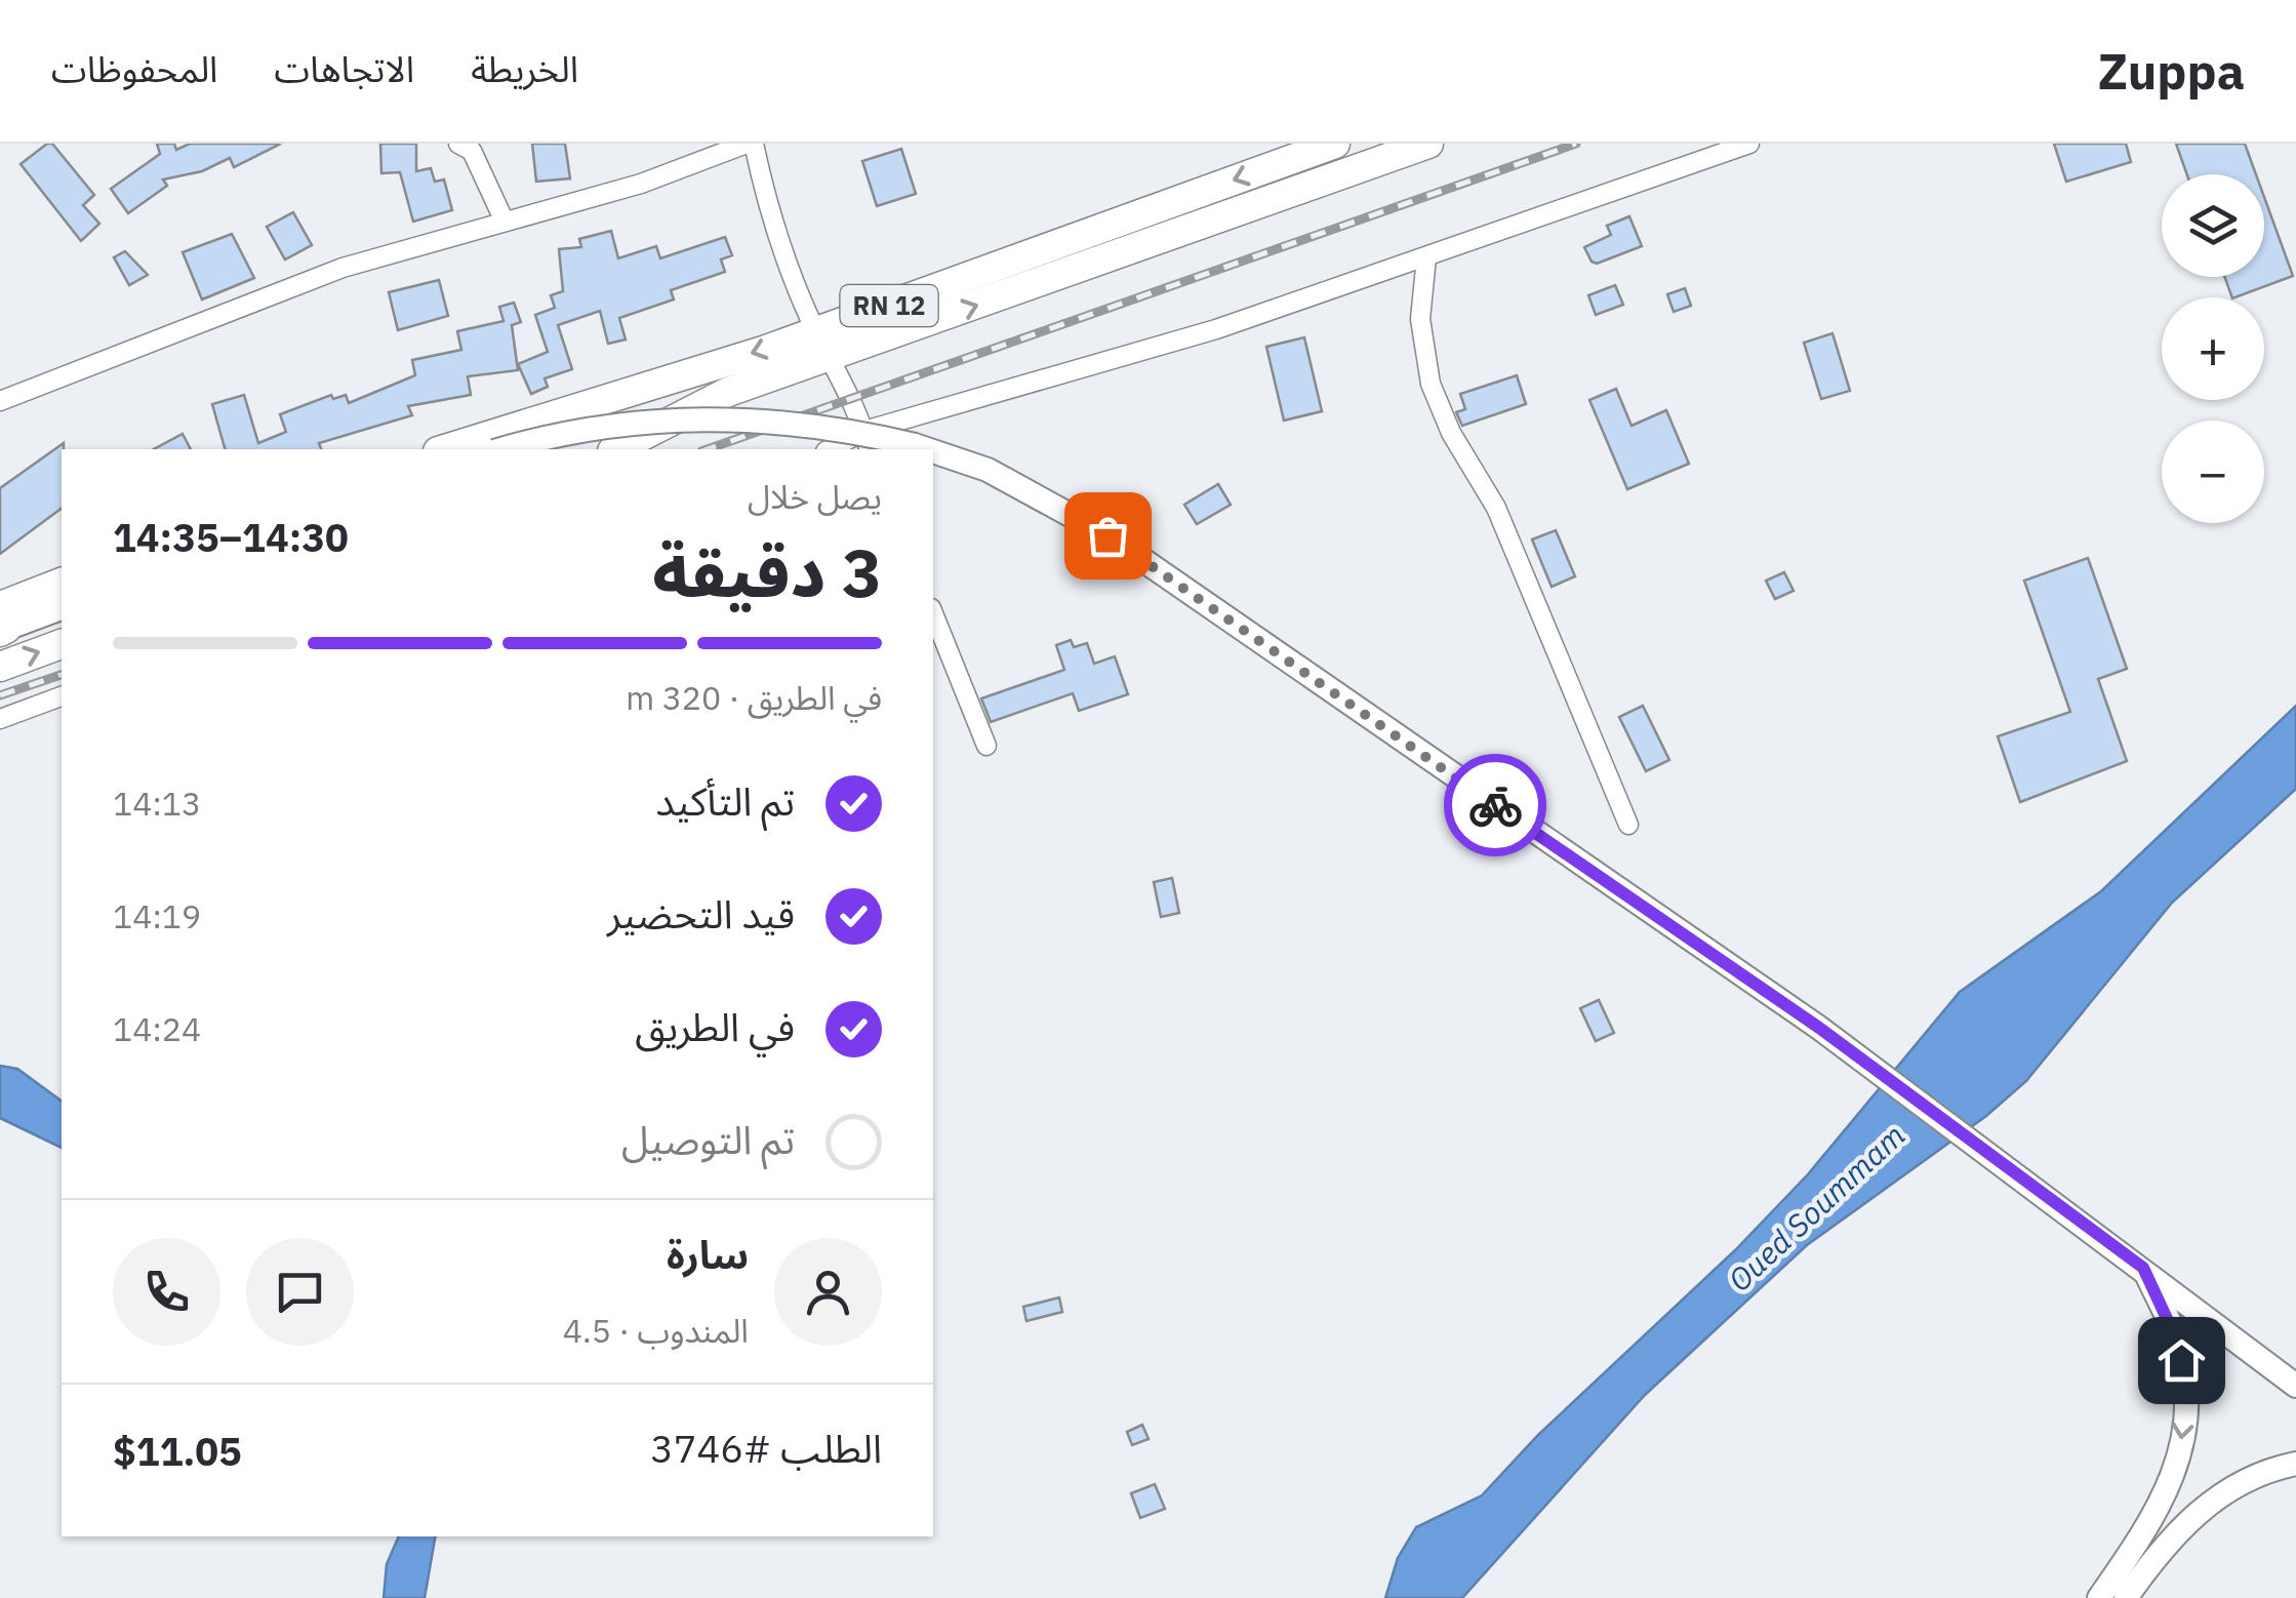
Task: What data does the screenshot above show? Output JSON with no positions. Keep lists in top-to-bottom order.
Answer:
{
  "streets": {
    "highway": ["RN 12"]
  },
  "water": ["Oued Soummam"],
  "page": {
    "header": "Zuppa",
    "nav": ["الخريطة", "الاتجاهات", "المحفوظات"],
    "map_buttons": ["+", "−"],
    "heading": ["3 دقيقة", "يصل خلال", "14:30–14:35"],
    "panel": [
      "سارة",
      "المندوب · 4.5",
      "الطلب #3746",
      "$11.05"
    ],
    "bar": "في الطريق · 320 m",
    "list": [
      ["تم التأكيد", "14:13"],
      ["قيد التحضير", "14:19"],
      ["في الطريق", "14:24"],
      "تم التوصيل"
    ]
  }
}
